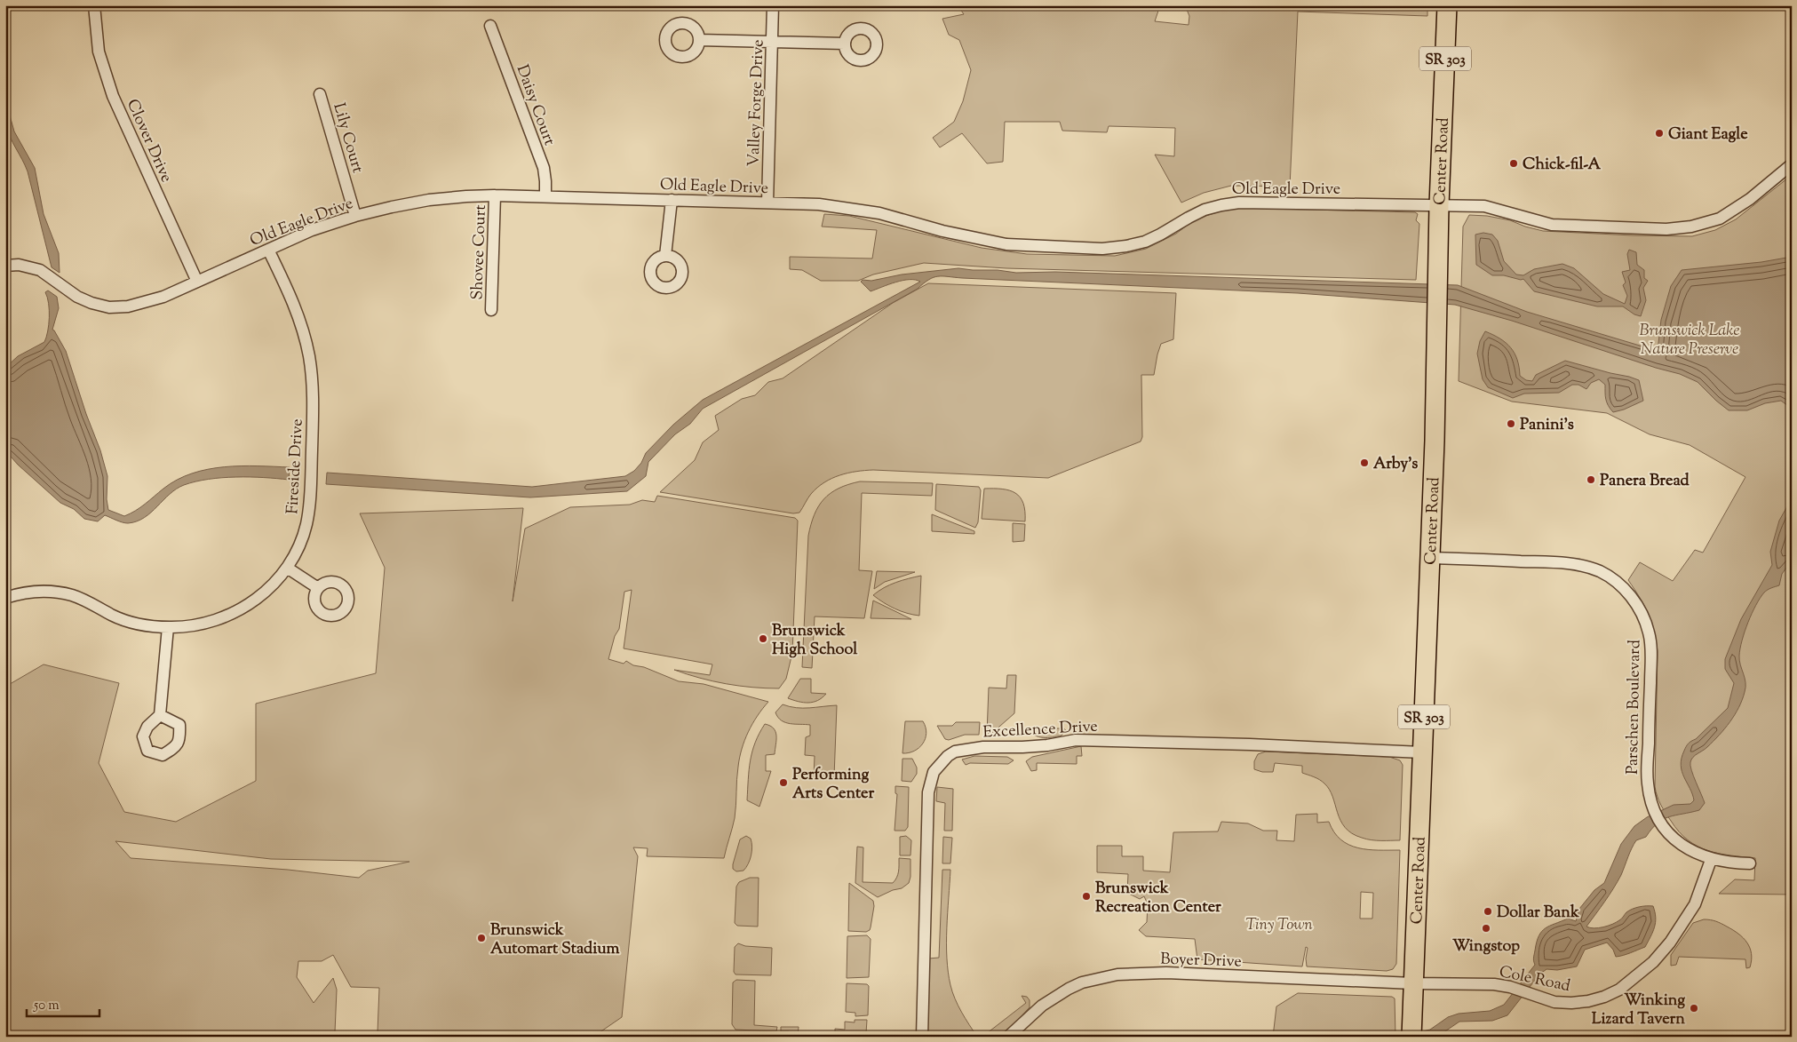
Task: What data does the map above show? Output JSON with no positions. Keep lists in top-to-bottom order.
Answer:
{
  "streets": {
    "main road": ["SR 303", "Center Road"],
    "street": [
      "Valley Forge Drive",
      "Daisy Court",
      "Lily Court",
      "Clover Drive",
      "Old Eagle Drive",
      "Shovee Court",
      "Fireside Drive",
      "Parschen Boulevard",
      "Excellence Drive",
      "Boyer Drive",
      "Cole Road"
    ]
  },
  "crossings": [
    ["Valley Forge Drive", "Old Eagle Drive"],
    ["Daisy Court", "Old Eagle Drive"],
    ["Lily Court", "Old Eagle Drive"],
    ["Clover Drive", "Old Eagle Drive"],
    ["Center Road", "Old Eagle Drive"],
    ["Center Road", "Parschen Boulevard"],
    ["Center Road", "Excellence Drive"],
    ["Center Road", "Boyer Drive"],
    ["Center Road", "Cole Road"],
    ["Old Eagle Drive", "Shovee Court"],
    ["Old Eagle Drive", "Fireside Drive"],
    ["Parschen Boulevard", "Cole Road"],
    ["Boyer Drive", "Cole Road"]
  ],
  "parks": ["Brunswick Lake Nature Preserve", "Tiny Town"],
  "places": [
    "Giant Eagle",
    "Chick-fil-A",
    "Panini's",
    "Arby's",
    "Panera Bread",
    "Brunswick High School",
    "Performing Arts Center",
    "Brunswick Recreation Center",
    "Dollar Bank",
    "Wingstop",
    "Brunswick Automart Stadium",
    "Winking Lizard Tavern"
  ],
  "scale_bar": "50 m"
}
